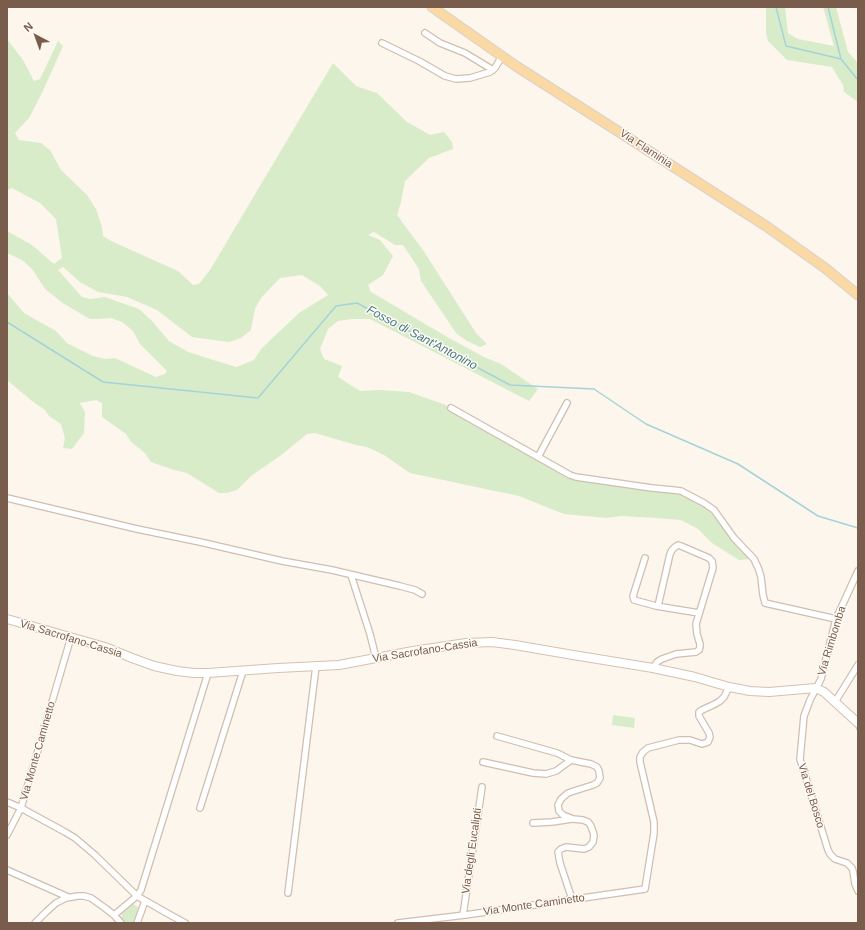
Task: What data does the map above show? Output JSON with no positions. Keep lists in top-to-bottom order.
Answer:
{
  "streets": {
    "main road": ["Via Flaminia"],
    "street": [
      "Via Sacrofano-Cassia",
      "Via Rimbomba",
      "Via Monte Caminetto",
      "Via del Bosco",
      "Via degli Eucalipti"
    ]
  },
  "crossings": [
    ["Via Sacrofano-Cassia", "Via Rimbomba"],
    ["Via Sacrofano-Cassia", "Via Monte Caminetto"],
    ["Via Sacrofano-Cassia", "Via del Bosco"],
    ["Via Rimbomba", "Via del Bosco"],
    ["Via Monte Caminetto", "Via degli Eucalipti"]
  ],
  "water": ["Fosso di Sant'Antonino"],
  "north": "top left"
}
